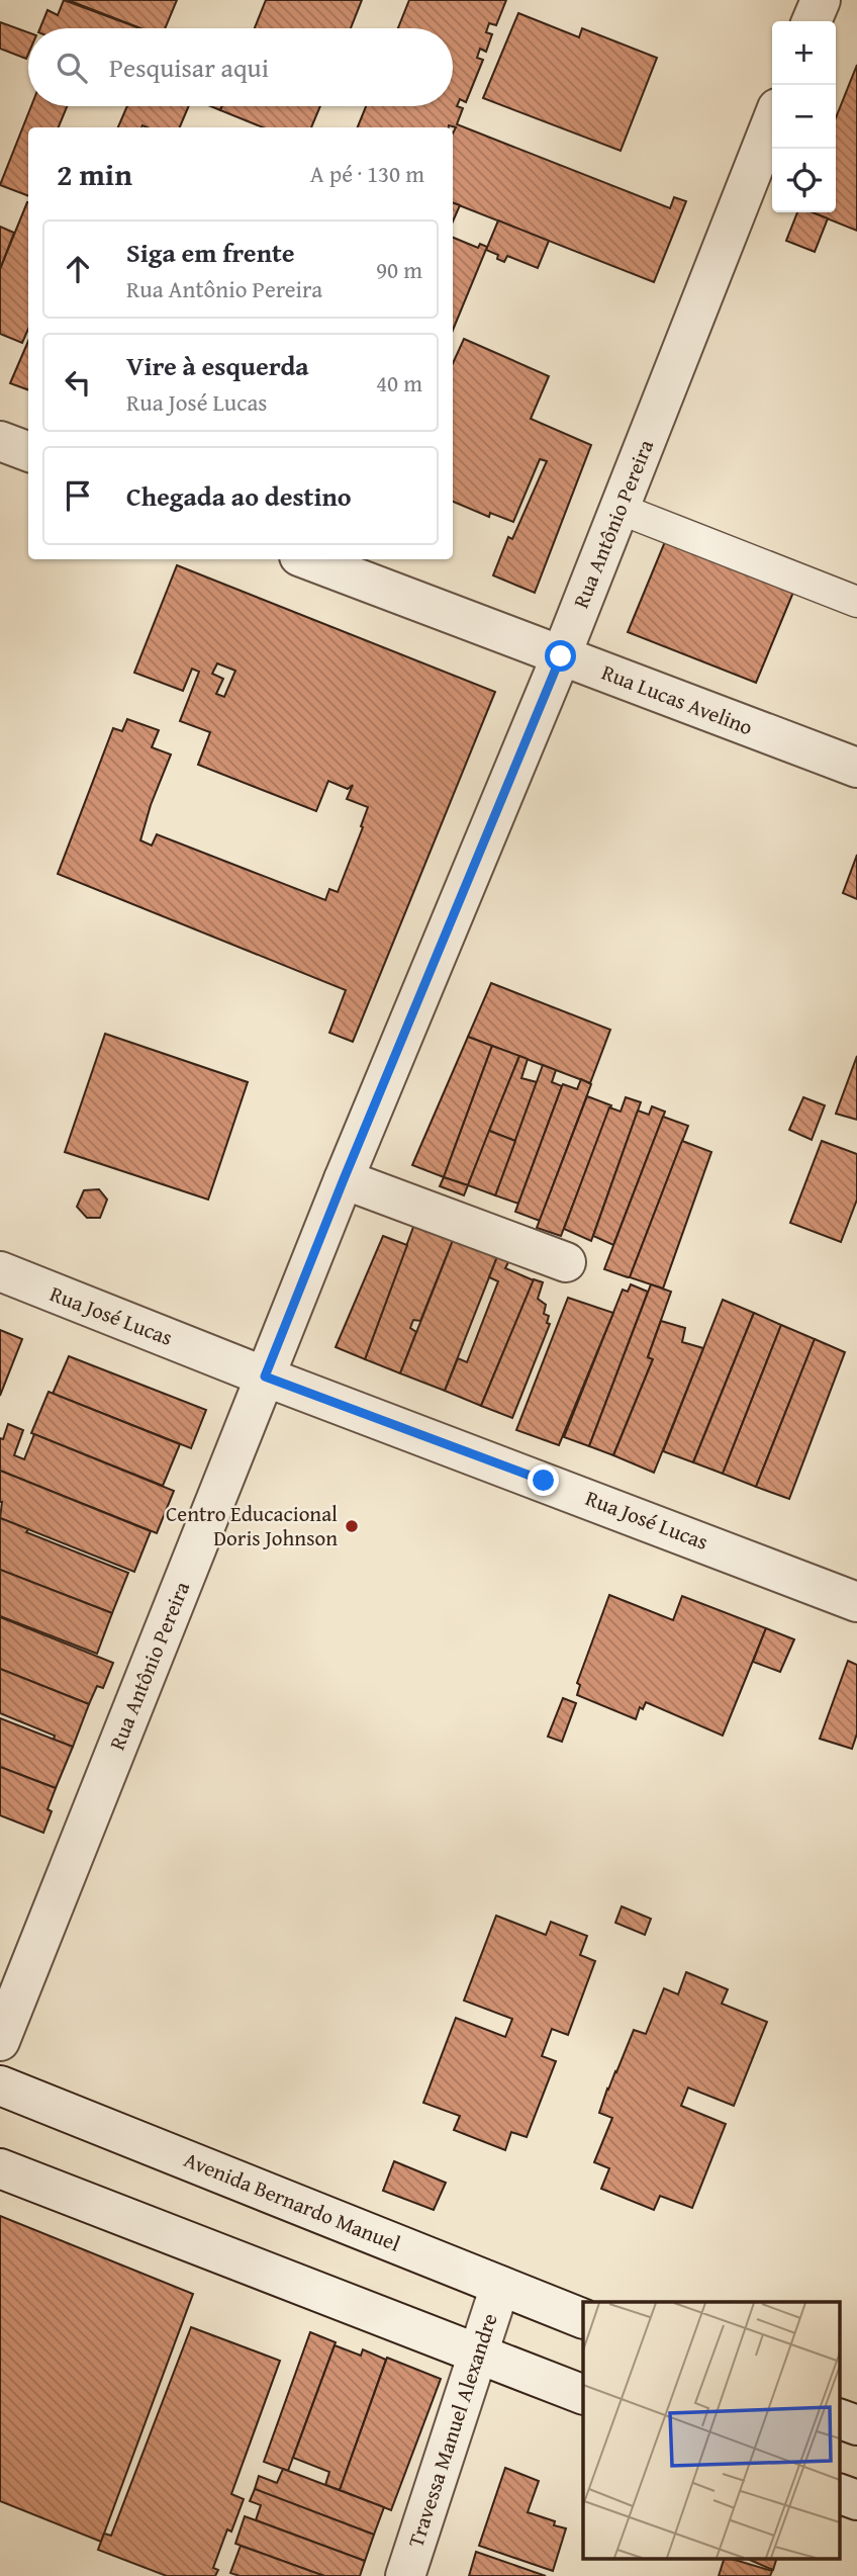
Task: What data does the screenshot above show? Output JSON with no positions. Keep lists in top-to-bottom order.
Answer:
{
  "streets": {
    "street": [
      "Rua Antônio Pereira",
      "Rua Lucas Avelino",
      "Rua José Lucas",
      "Avenida Bernardo Manuel",
      "Travessa Manuel Alexandre"
    ]
  },
  "crossings": [
    ["Rua Antônio Pereira", "Rua Lucas Avelino"],
    ["Rua Antônio Pereira", "Rua José Lucas"],
    ["Avenida Bernardo Manuel", "Travessa Manuel Alexandre"]
  ],
  "places": ["Centro Educacional Doris Johnson"],
  "page": {
    "map_buttons": ["+", "−"],
    "search": "Pesquisar aqui",
    "heading": ["2 min", "A pé · 130 m"],
    "list": [
      ["Siga em frente", "Rua Antônio Pereira", "90 m"],
      ["Vire à esquerda", "Rua José Lucas", "40 m"],
      "Chegada ao destino"
    ]
  }
}
